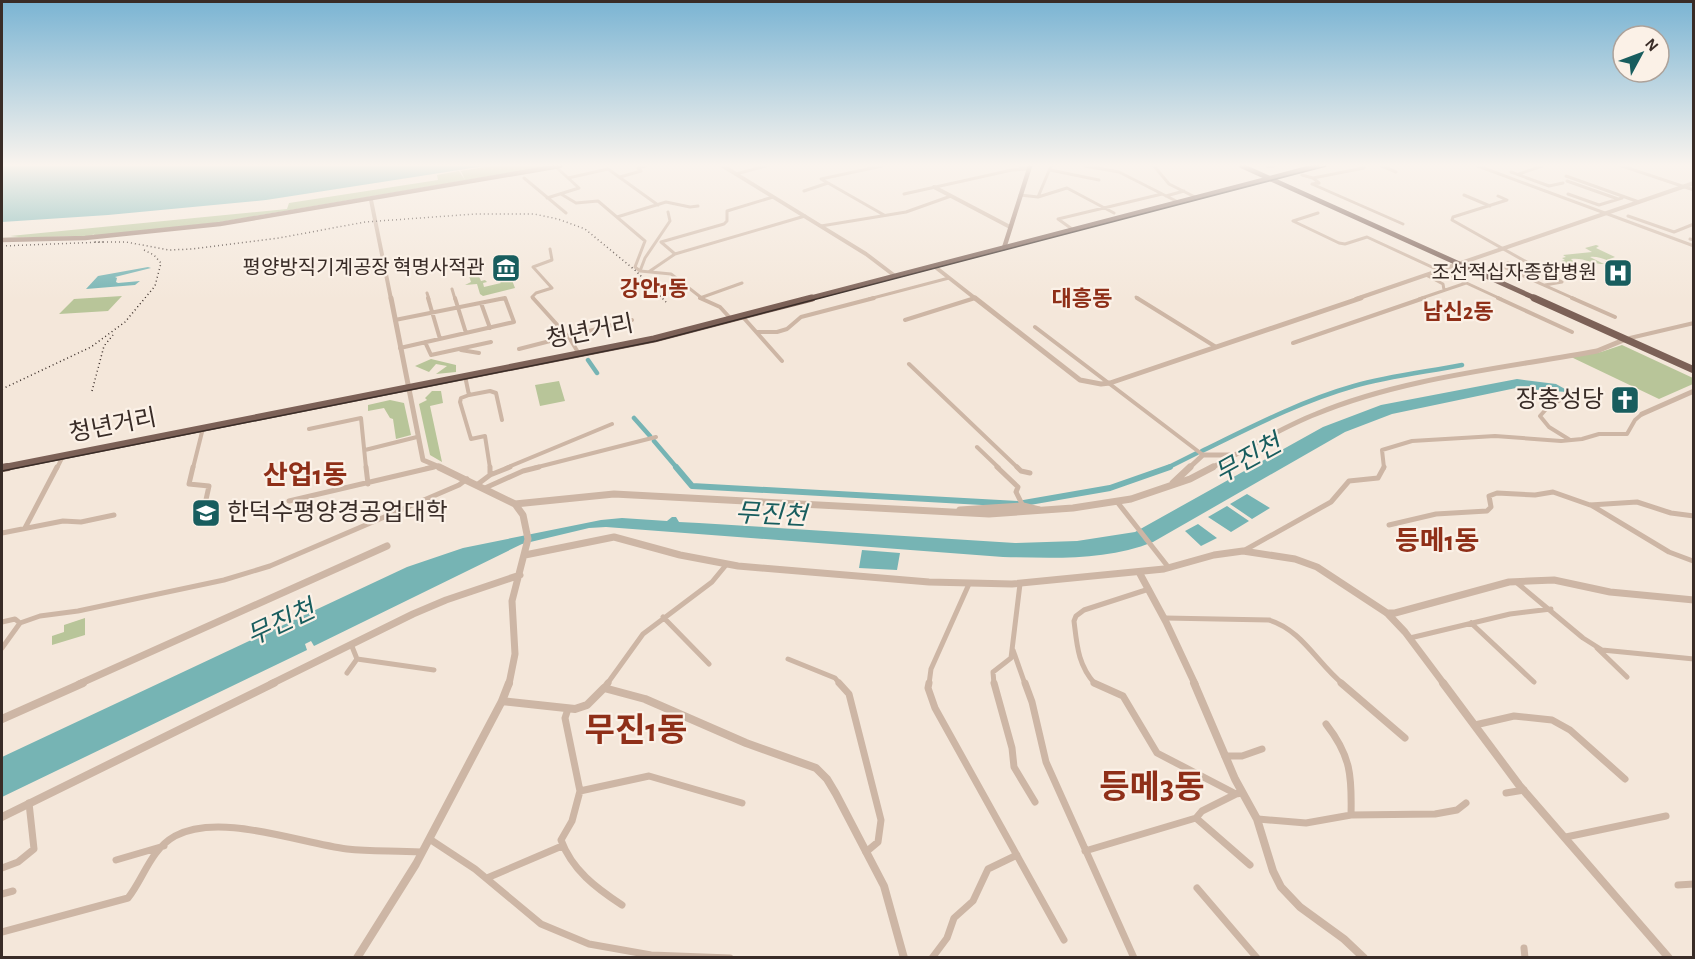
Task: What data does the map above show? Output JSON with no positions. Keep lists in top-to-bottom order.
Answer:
{
  "streets": {
    "main road": ["청년거리"]
  },
  "districts": [
    "강안1동",
    "대흥동",
    "남신2동",
    "산업1동",
    "등메1동",
    "무진1동",
    "등메3동"
  ],
  "water": ["무진천"],
  "places": {
    "museum": ["평양방직기계공장 혁명사적관"],
    "hospital": ["조선적십자종합병원"],
    "church": ["장충성당"],
    "school or university": ["한덕수평양경공업대학"]
  },
  "north": "top right"
}
